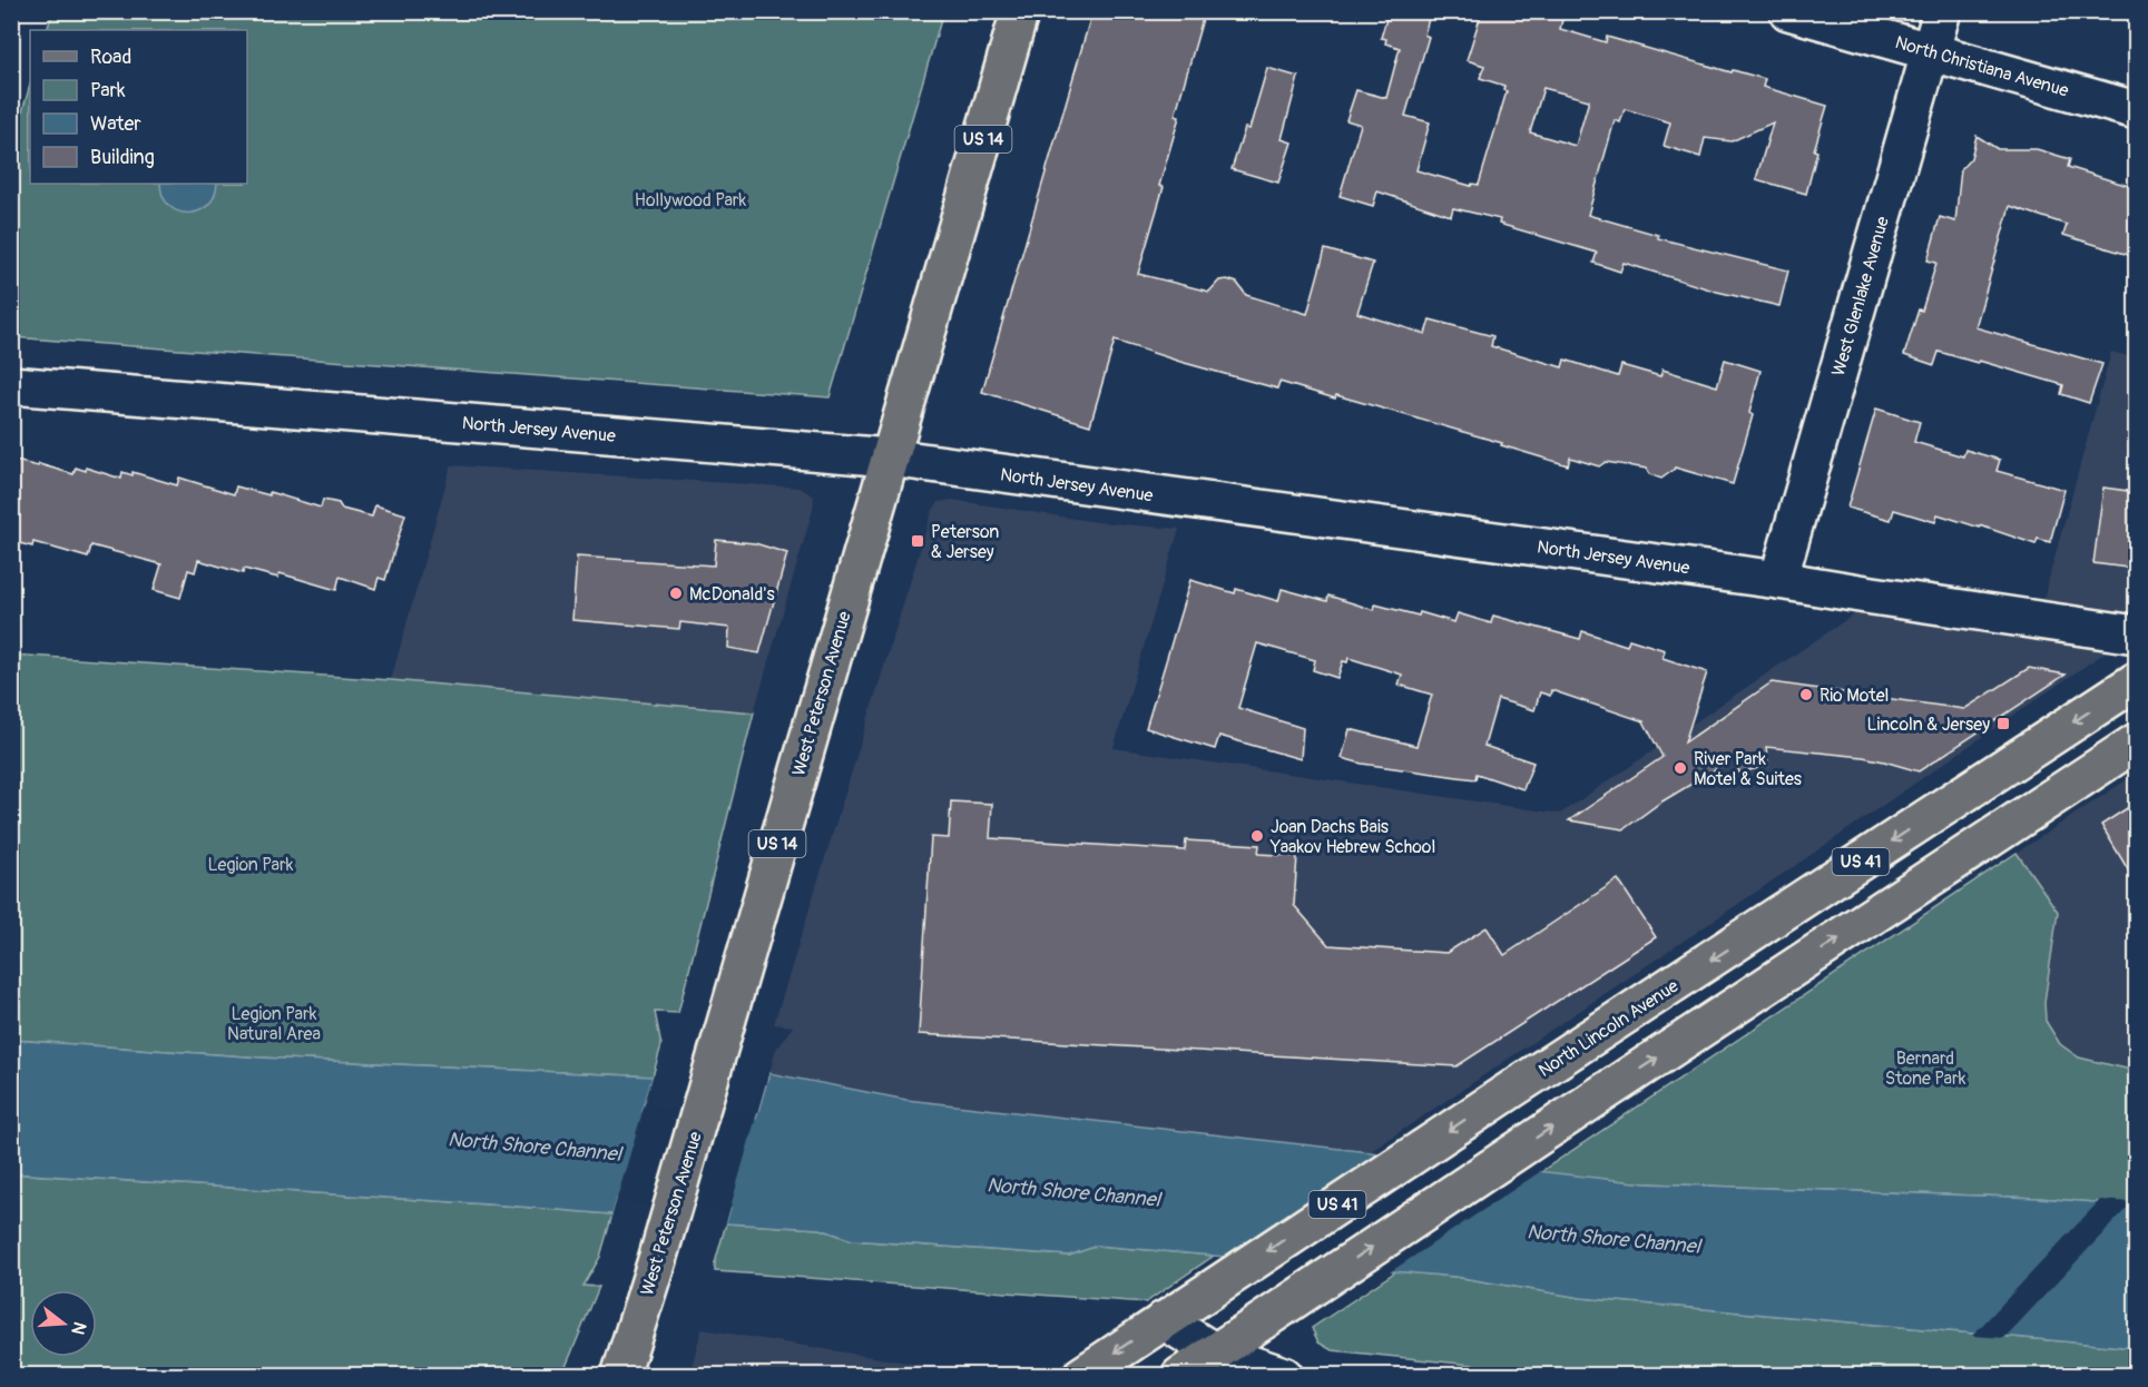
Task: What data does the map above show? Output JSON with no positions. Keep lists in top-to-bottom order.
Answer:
{
  "streets": {
    "main road": [
      "North Christiana Avenue",
      "US 14",
      "West Glenlake Avenue",
      "North Jersey Avenue",
      "West Peterson Avenue",
      "US 41",
      "North Lincoln Avenue"
    ]
  },
  "crossings": [
    ["North Christiana Avenue", "West Glenlake Avenue"],
    ["West Glenlake Avenue", "North Jersey Avenue"],
    ["North Jersey Avenue", "West Peterson Avenue"]
  ],
  "water": ["North Shore Channel"],
  "parks": [
    "Hollywood Park",
    "Legion Park",
    "Legion Park Natural Area",
    "Bernard Stone Park"
  ],
  "places": {
    "transit": ["Peterson & Jersey", "Lincoln & Jersey"],
    "other": [
      "McDonald's",
      "Rio Motel",
      "River Park Motel & Suites",
      "Joan Dachs Bais Yaakov Hebrew School"
    ]
  },
  "legend": [
    "Road",
    "Park",
    "Water",
    "Building"
  ],
  "north": "right"
}
